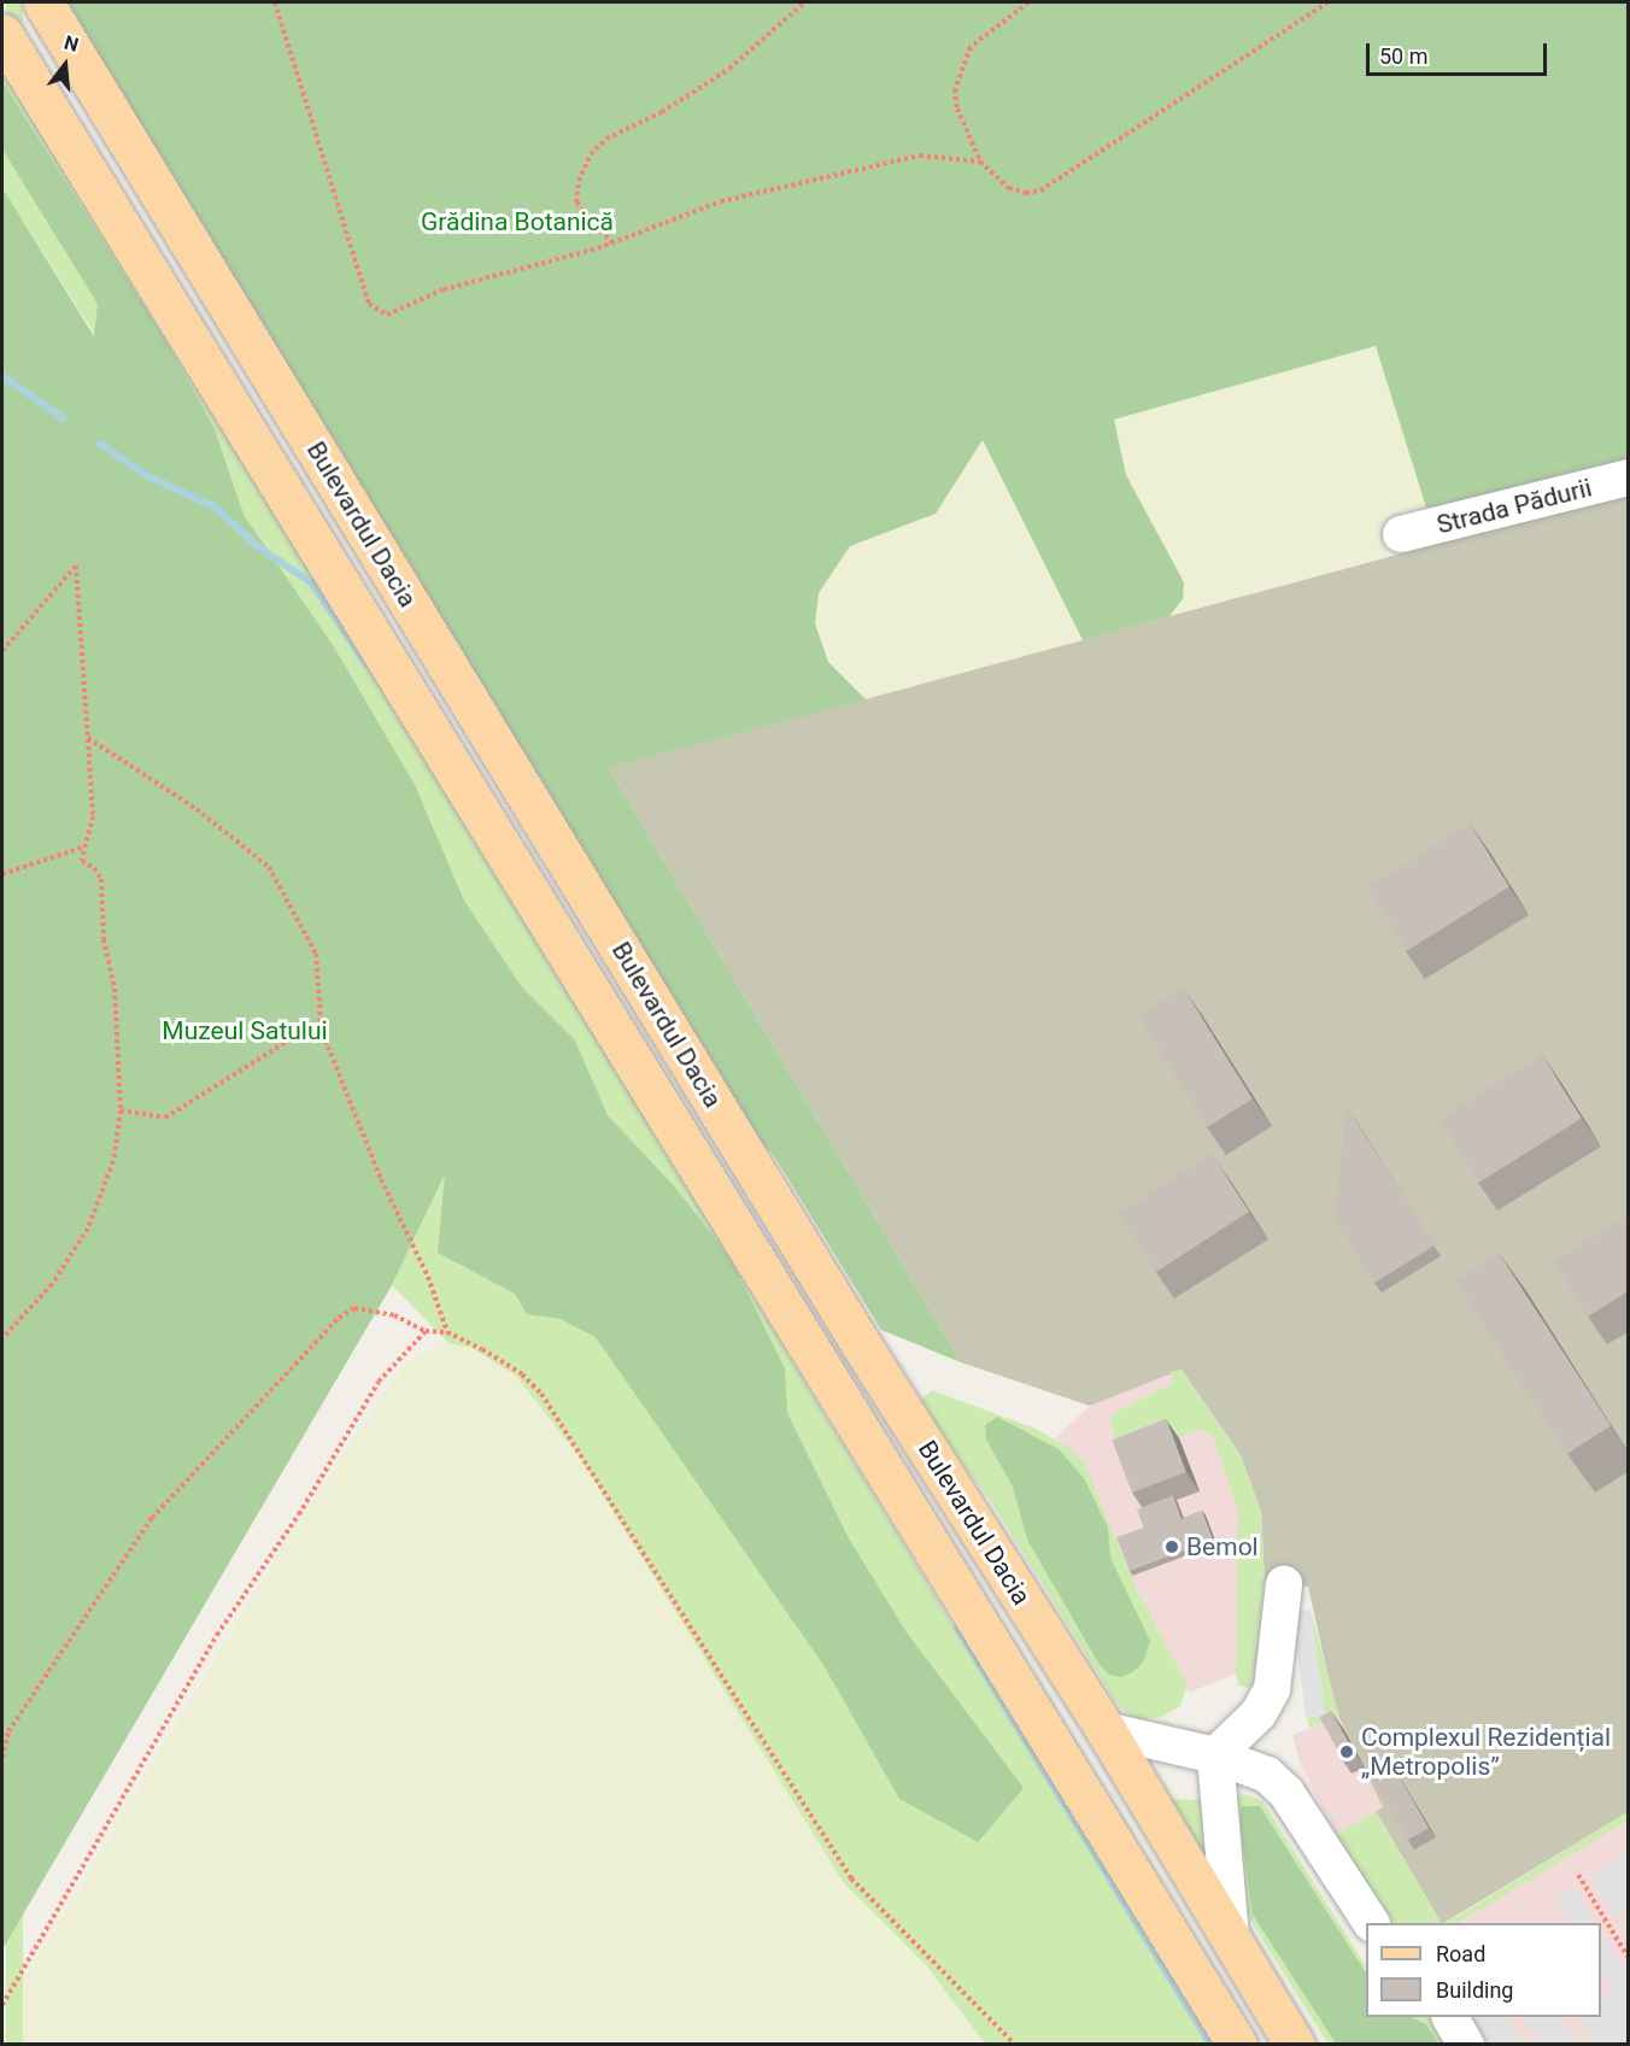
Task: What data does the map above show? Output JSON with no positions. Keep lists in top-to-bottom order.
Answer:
{
  "streets": {
    "main road": ["Bulevardul Dacia"],
    "street": ["Strada Pădurii"]
  },
  "parks": ["Grădina Botanică", "Muzeul Satului"],
  "places": ["Bemol", "Complexul Rezidențial „Metropolis”"],
  "legend": ["Road", "Building"],
  "scale_bar": "50 m",
  "north": "top"
}
